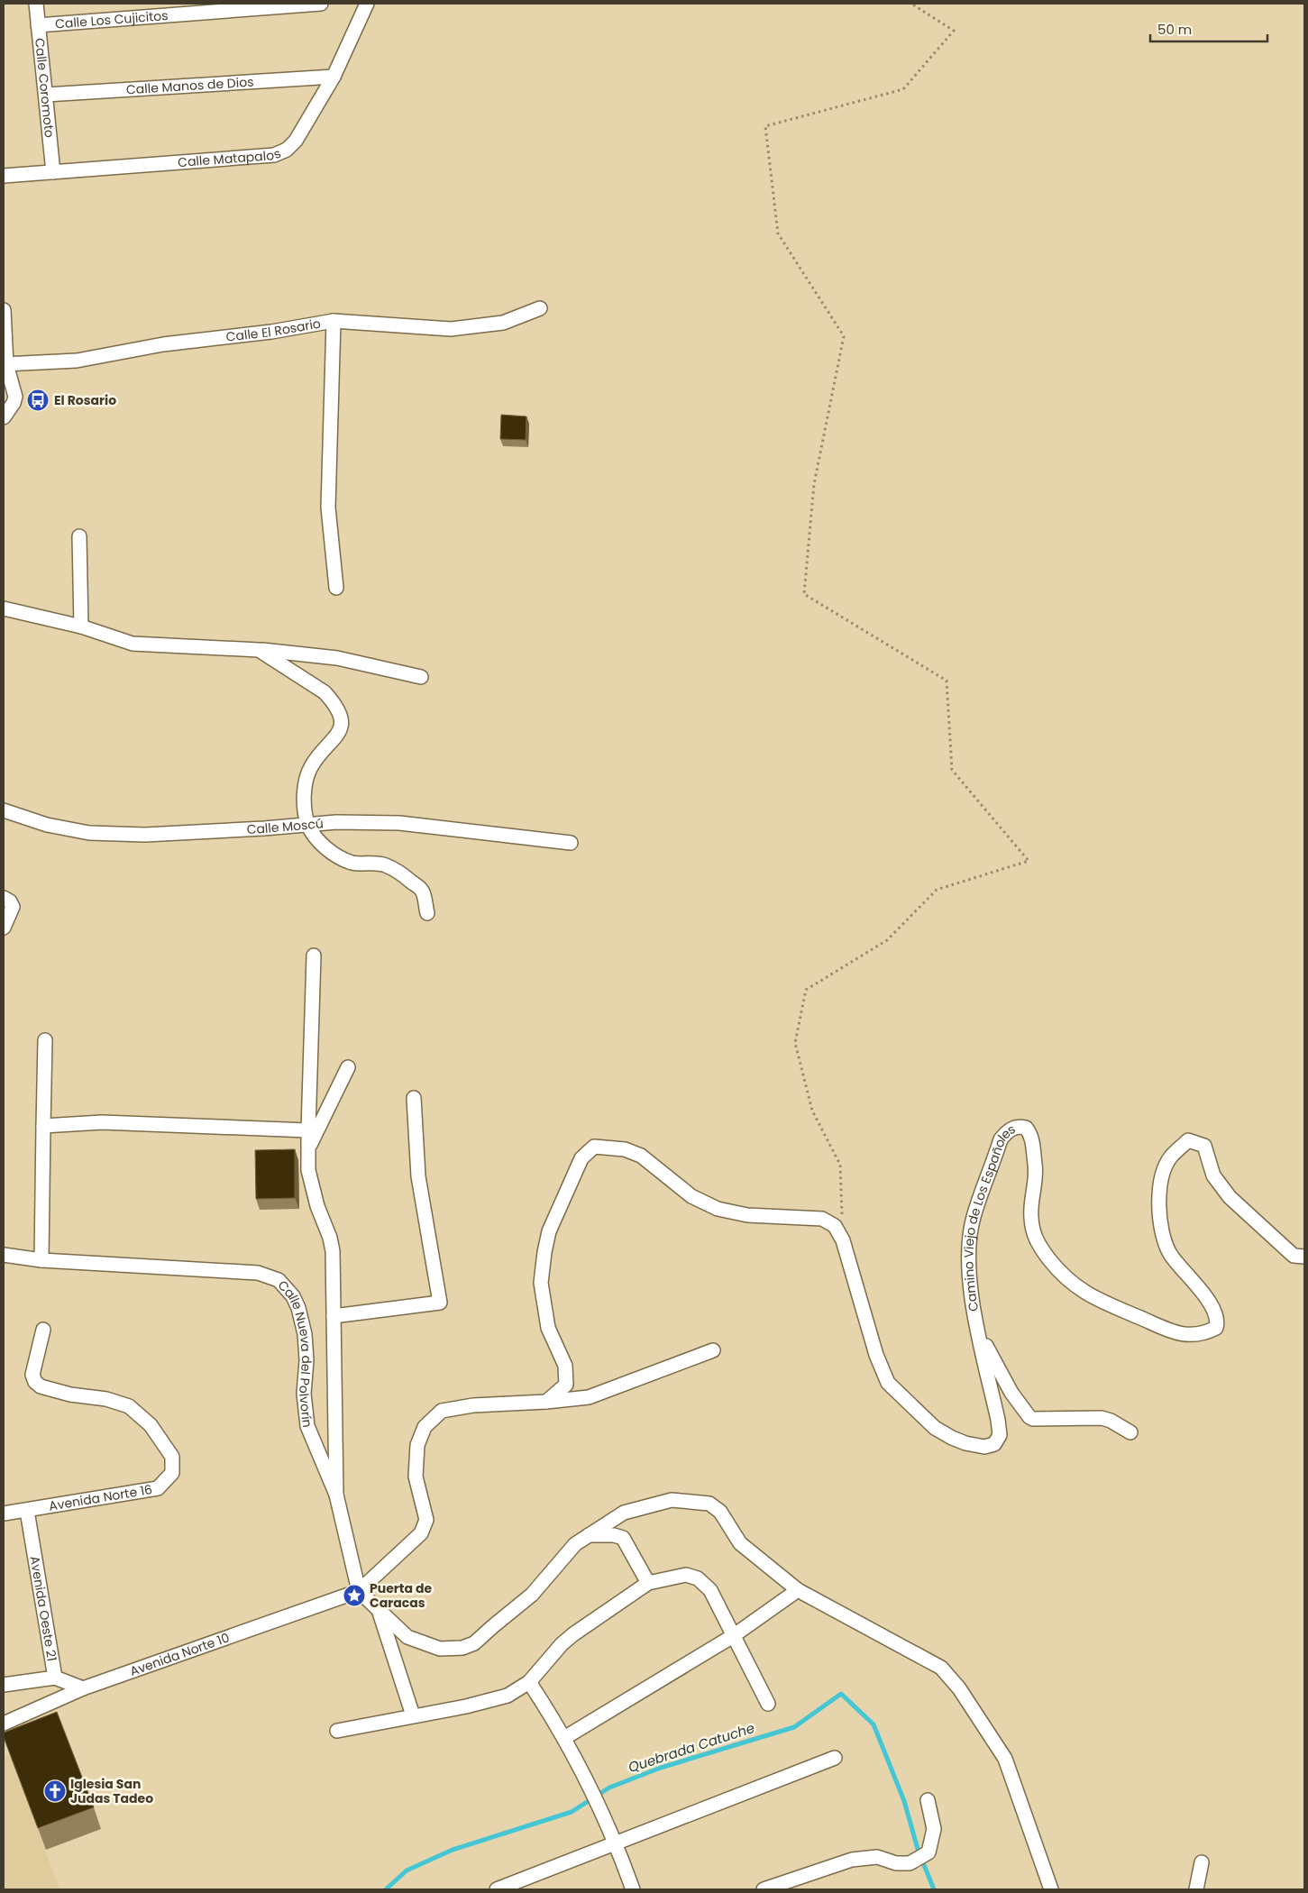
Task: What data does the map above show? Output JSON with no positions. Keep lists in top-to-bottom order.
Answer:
{
  "streets": {
    "street": [
      "Calle Los Cujicitos",
      "Calle Manos de Dios",
      "Calle Coromoto",
      "Calle Matapalos",
      "Calle El Rosario",
      "Calle Moscú",
      "Camino Viejo de Los Españoles",
      "Calle Nueva del Polvorín",
      "Avenida Norte 16",
      "Avenida Oeste 21",
      "Avenida Norte 10"
    ]
  },
  "crossings": [
    ["Calle Los Cujicitos", "Calle Coromoto"],
    ["Calle Manos de Dios", "Calle Coromoto"],
    ["Calle Manos de Dios", "Calle Matapalos"],
    ["Calle Coromoto", "Calle Matapalos"],
    ["Calle Nueva del Polvorín", "Avenida Norte 10"],
    ["Avenida Norte 16", "Avenida Oeste 21"],
    ["Avenida Oeste 21", "Avenida Norte 10"]
  ],
  "water": ["Quebrada Catuche"],
  "places": {
    "bus stop": ["El Rosario"],
    "place": ["Puerta de Caracas"],
    "church": ["Iglesia San Judas Tadeo"]
  },
  "scale_bar": "50 m"
}
